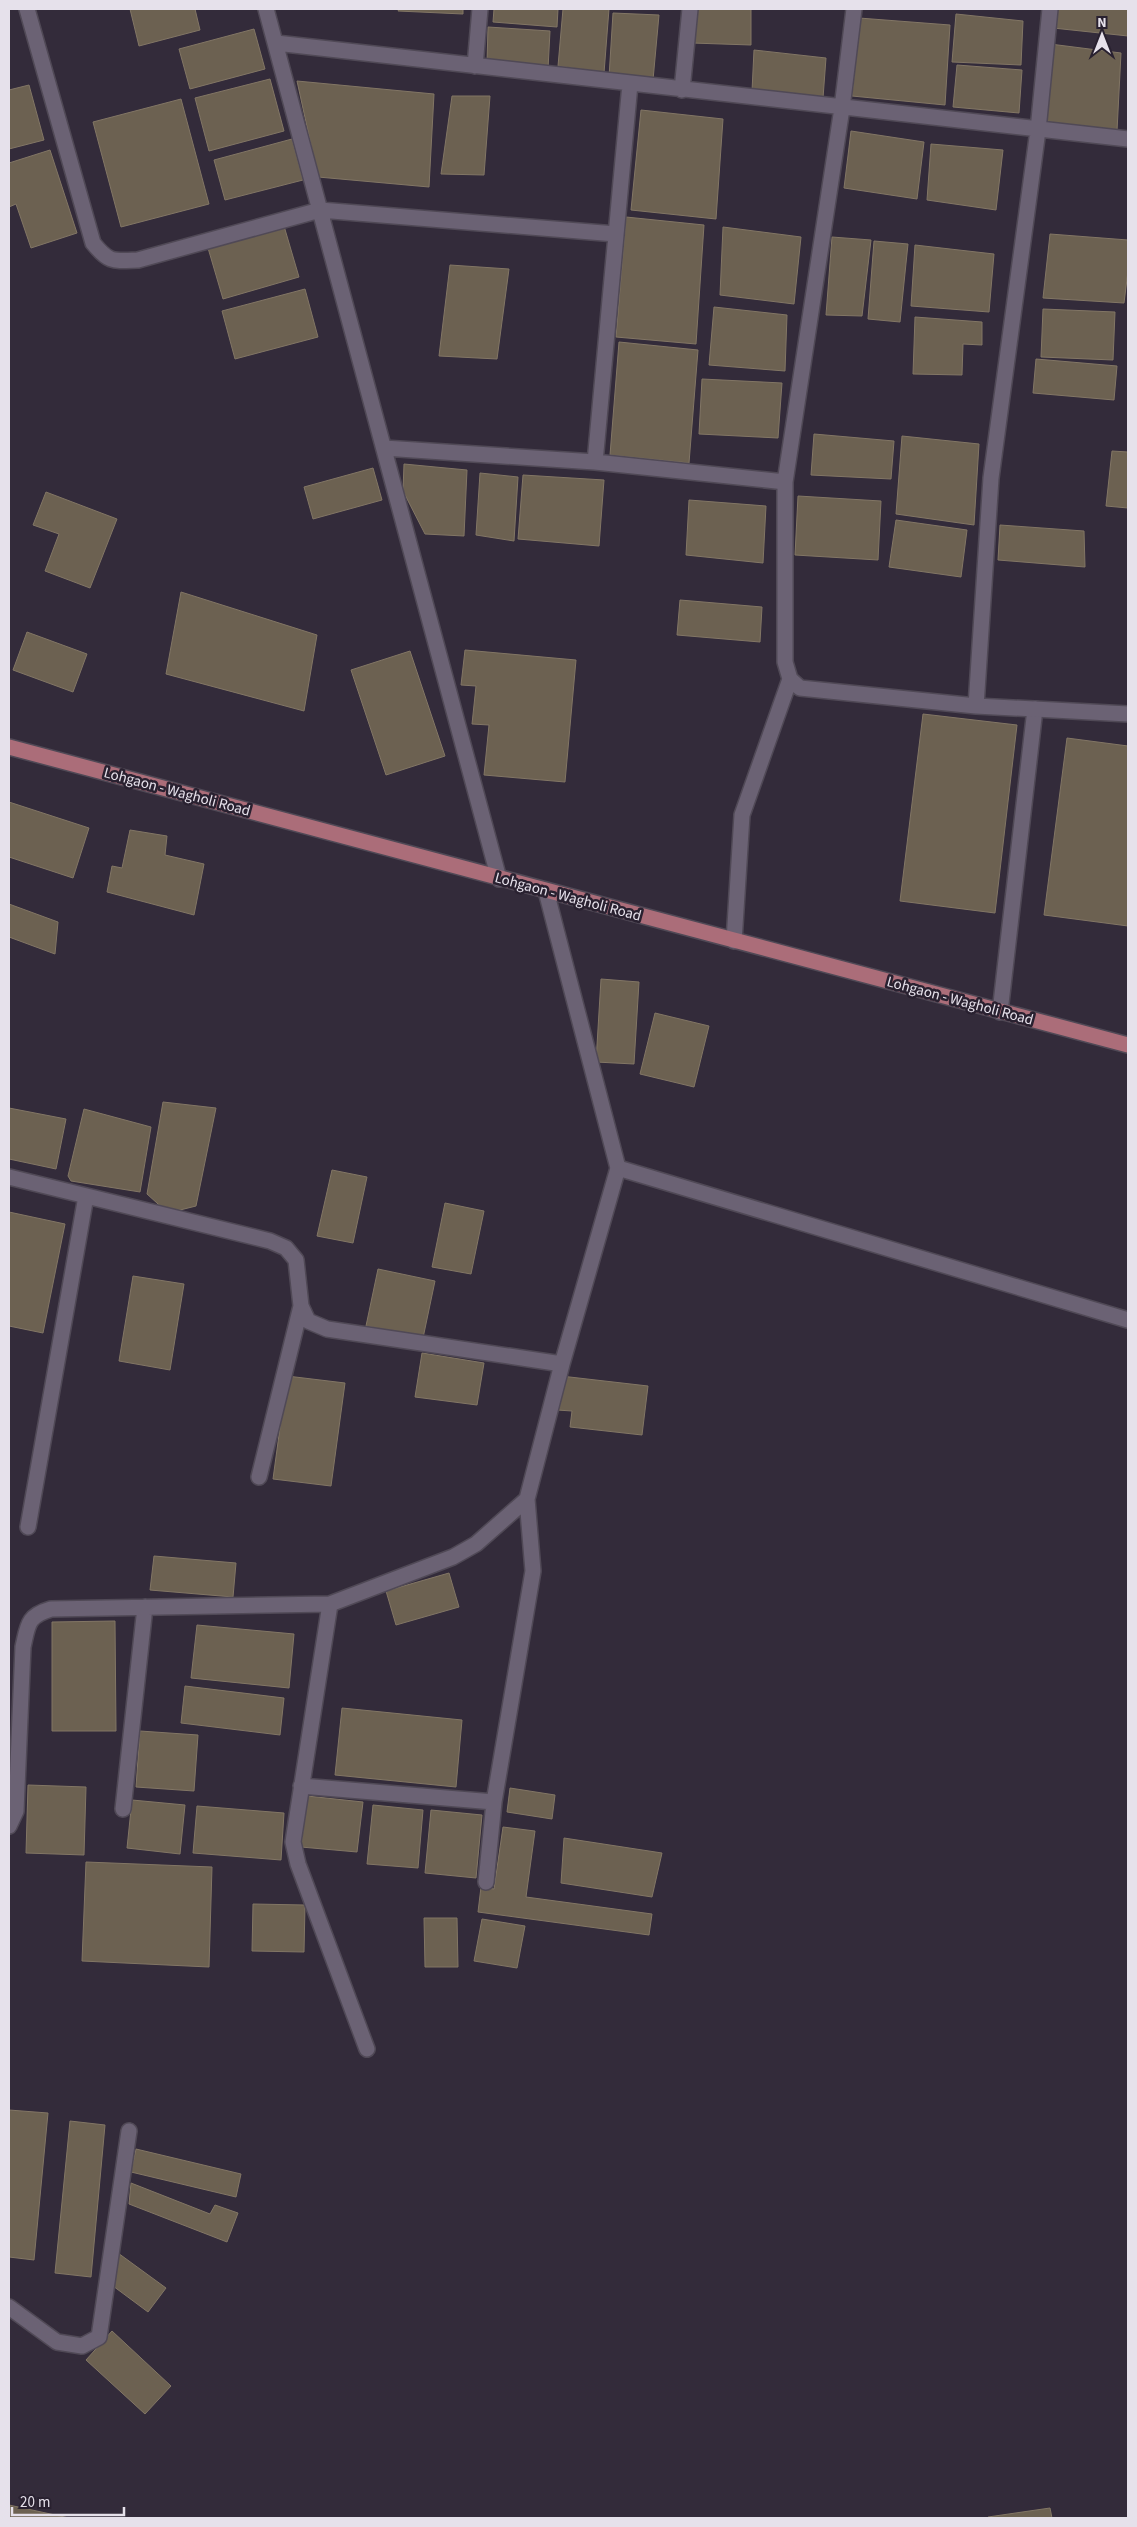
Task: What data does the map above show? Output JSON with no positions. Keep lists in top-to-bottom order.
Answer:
{
  "streets": {
    "main road": ["Lohgaon - Wagholi Road"]
  },
  "scale_bar": "20 m",
  "north": "top"
}
